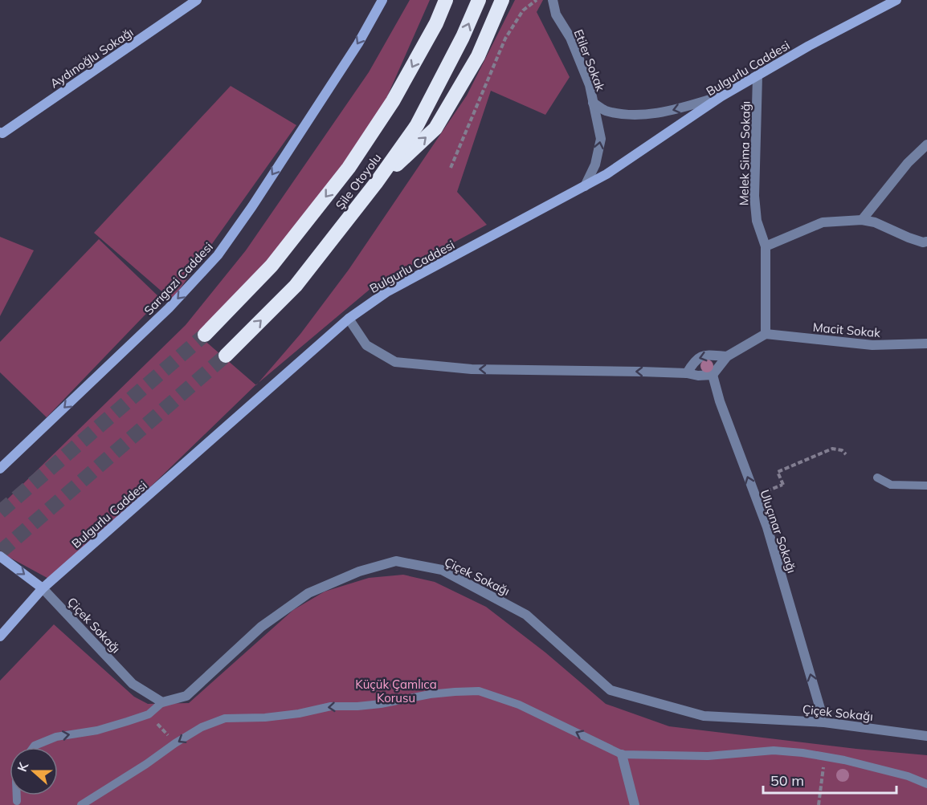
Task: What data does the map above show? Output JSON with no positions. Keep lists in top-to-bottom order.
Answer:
{
  "streets": {
    "highway": ["Şile Otoyolu"],
    "main road": ["Aydınoğlu Sokağı", "Bulgurlu Caddesi", "Sarıgazi Caddesi"],
    "street": [
      "Etiler Sokak",
      "Melek Sima Sokağı",
      "Macit Sokak",
      "Uluçınar Sokağı",
      "Çiçek Sokağı"
    ]
  },
  "crossings": [
    ["Etiler Sokak", "Bulgurlu Caddesi"],
    ["Bulgurlu Caddesi", "Melek Sima Sokağı"],
    ["Bulgurlu Caddesi", "Çiçek Sokağı"],
    ["Melek Sima Sokağı", "Macit Sokak"],
    ["Uluçınar Sokağı", "Çiçek Sokağı"]
  ],
  "one_way": ["Sarıgazi Caddesi", "Uluçınar Sokağı"],
  "parks": ["Küçük Çamlıca Korusu"],
  "scale_bar": "50 m",
  "north": "left"
}
